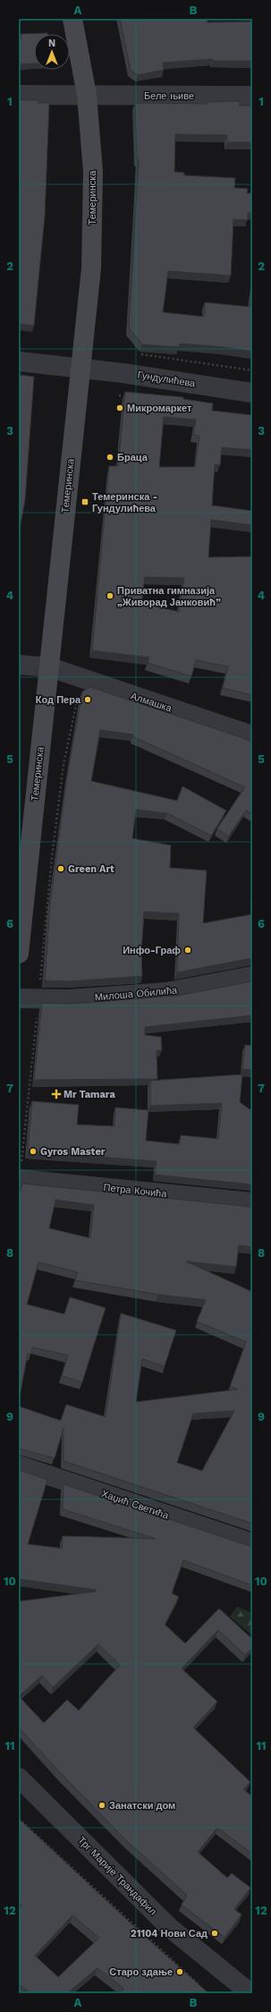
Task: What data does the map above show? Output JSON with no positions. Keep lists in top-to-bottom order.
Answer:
{
  "streets": {
    "main road": ["Темеринска"],
    "street": [
      "Беле њиве",
      "Гундулићева",
      "Алмашка",
      "Милоша Обилића",
      "Петра Кочића",
      "Хаџић Светића",
      "Трг Марије Трандафил"
    ]
  },
  "crossings": [
    ["Беле њиве", "Темеринска"],
    ["Темеринска", "Гундулићева"],
    ["Темеринска", "Алмашка"]
  ],
  "places": {
    "other": [
      "Микромаркет",
      "Браца",
      "Приватна гимназија „Живорад Јанковић”",
      "Код Пера",
      "Green Art",
      "Инфо-Граф",
      "Gyros Master",
      "Занатски дом",
      "21104 Нови Сад",
      "Старо здање"
    ],
    "transit": ["Темеринска - Гундулићева"],
    "health": ["Mr Tamara"]
  },
  "north": "top",
  "grid": {
    "columns": ["A", "B"],
    "rows": [
      "1",
      "2",
      "3",
      "4",
      "5",
      "6",
      "7",
      "8",
      "9",
      "10",
      "11",
      "12"
    ]
  }
}
